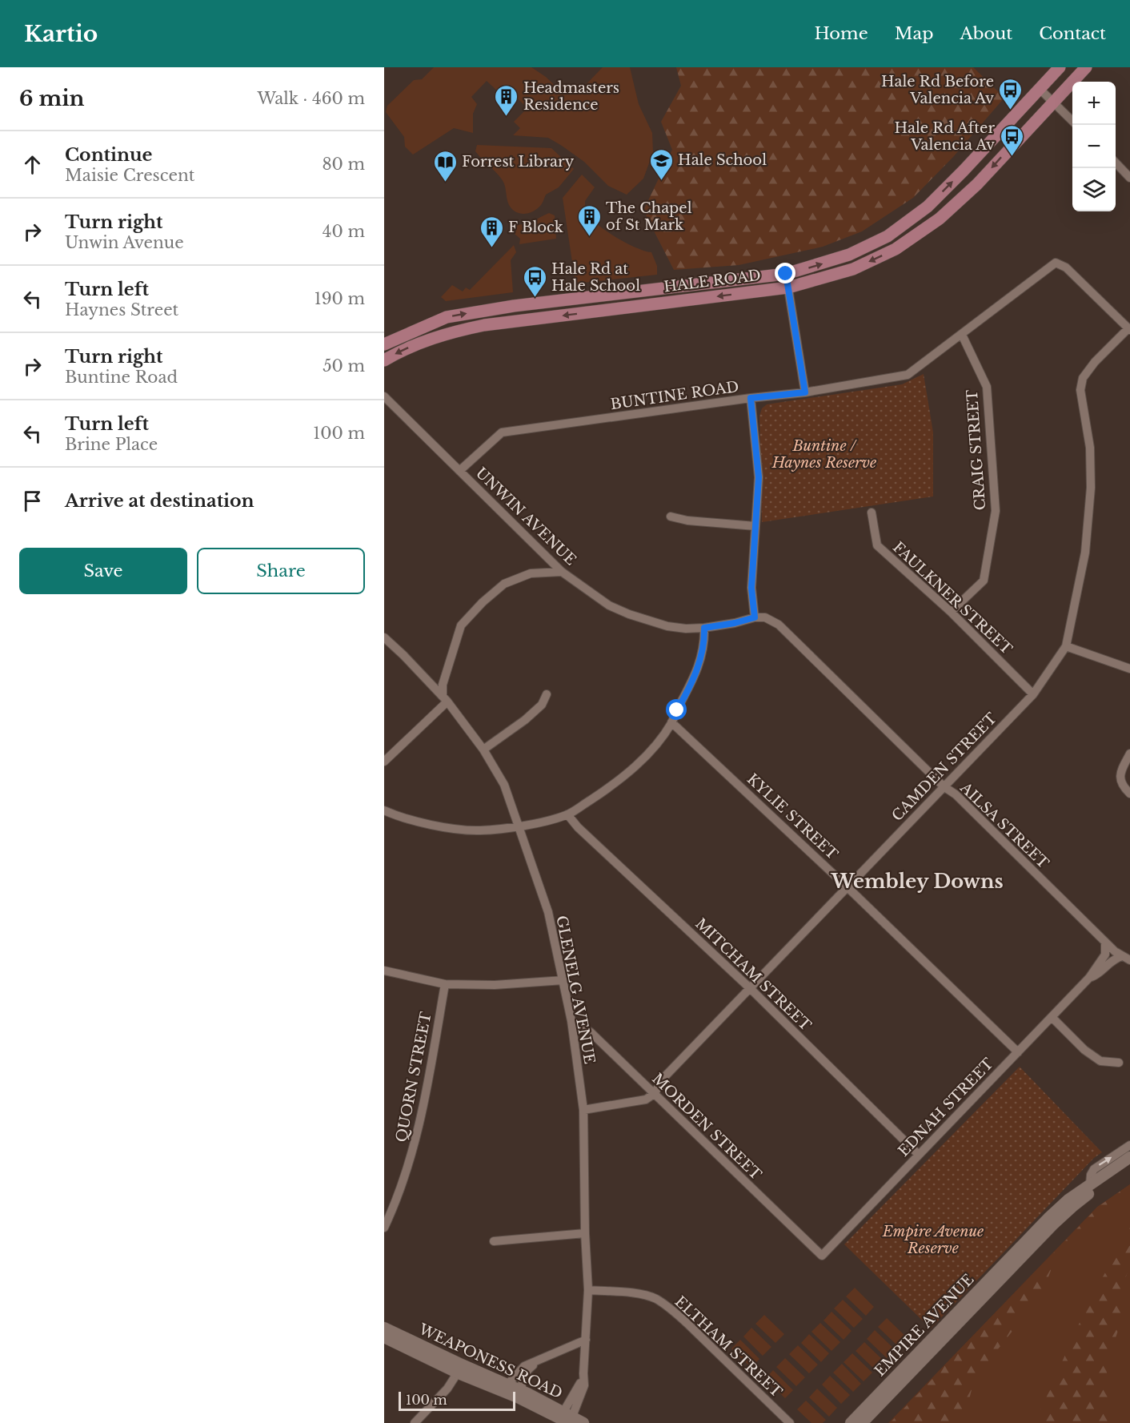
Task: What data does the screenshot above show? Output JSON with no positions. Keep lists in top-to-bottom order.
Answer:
{
  "streets": {
    "main road": ["HALE ROAD", "EMPIRE AVENUE", "WEAPONESS ROAD"],
    "street": [
      "BUNTINE ROAD",
      "CRAIG STREET",
      "UNWIN AVENUE",
      "FAULKNER STREET",
      "CAMDEN STREET",
      "KYLIE STREET",
      "AILSA STREET",
      "MITCHAM STREET",
      "GLENELG AVENUE",
      "QUORN STREET",
      "EDNAH STREET",
      "MORDEN STREET",
      "ELTHAM STREET"
    ]
  },
  "crossings": [
    ["BUNTINE ROAD", "CRAIG STREET"],
    ["BUNTINE ROAD", "UNWIN AVENUE"],
    ["BUNTINE ROAD", "CAMDEN STREET"],
    ["CRAIG STREET", "FAULKNER STREET"],
    ["UNWIN AVENUE", "AILSA STREET"],
    ["FAULKNER STREET", "CAMDEN STREET"],
    ["CAMDEN STREET", "KYLIE STREET"],
    ["CAMDEN STREET", "AILSA STREET"],
    ["CAMDEN STREET", "MITCHAM STREET"],
    ["CAMDEN STREET", "MORDEN STREET"],
    ["KYLIE STREET", "EDNAH STREET"],
    ["AILSA STREET", "EDNAH STREET"],
    ["MITCHAM STREET", "EDNAH STREET"],
    ["GLENELG AVENUE", "MORDEN STREET"],
    ["GLENELG AVENUE", "ELTHAM STREET"],
    ["GLENELG AVENUE", "WEAPONESS ROAD"],
    ["EDNAH STREET", "MORDEN STREET"]
  ],
  "districts": ["Wembley Downs"],
  "parks": ["Buntine / Haynes Reserve", "Empire Avenue Reserve"],
  "places": {
    "bus stop": ["Hale Rd Before Valencia Av", "Hale Rd After Valencia Av", "Hale Rd at Hale School"],
    "building": ["Headmasters Residence", "The Chapel of St Mark", "F Block"],
    "school or university": ["Hale School"],
    "library": ["Forrest Library"]
  },
  "scale_bar": "100 m",
  "page": {
    "header": "Kartio",
    "nav": [
      "Home",
      "Map",
      "About",
      "Contact"
    ],
    "heading": ["6 min", "Walk · 460 m"],
    "map_buttons": ["+", "−"],
    "list": [
      ["Continue", "Maisie Crescent", "80 m"],
      ["Turn right", "Unwin Avenue", "40 m"],
      ["Turn left", "Haynes Street", "190 m"],
      ["Turn right", "Buntine Road", "50 m"],
      ["Turn left", "Brine Place", "100 m"],
      "Arrive at destination"
    ],
    "buttons": ["Save", "Share"],
    "scale": "100 m"
  }
}
